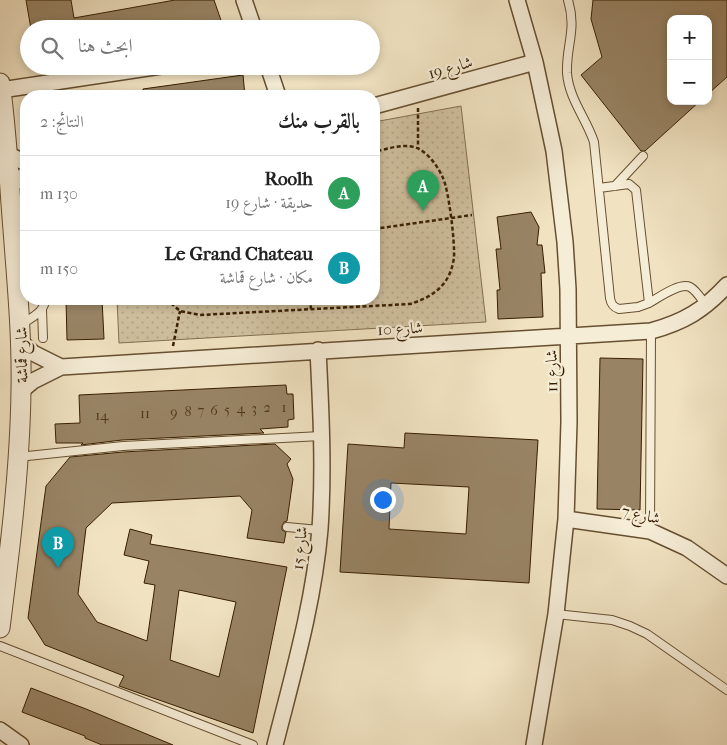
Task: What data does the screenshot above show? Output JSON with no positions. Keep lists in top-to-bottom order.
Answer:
{
  "streets": {
    "street": [
      "شارع 19",
      "شارع 10",
      "شارع قماشة",
      "شارع 11",
      "شارع 7",
      "شارع 15"
    ]
  },
  "crossings": [
    ["شارع 19", "شارع 11"],
    ["شارع 10", "شارع قماشة"],
    ["شارع 10", "شارع 11"],
    ["شارع 10", "شارع 15"],
    ["شارع 11", "شارع 7"]
  ],
  "house_numbers": [
    "2",
    "1",
    "4",
    "3",
    "5",
    "7",
    "6",
    "8",
    "9",
    "11",
    "14"
  ],
  "page": {
    "map_buttons": ["+", "−"],
    "search": "ابحث هنا",
    "heading": ["بالقرب منك", "النتائج: 2"],
    "list": [
      {
        "mark": "A",
        "name": "Roolh",
        "note": "حديقة · شارع 19",
        "value": "130 m"
      },
      {
        "mark": "B",
        "name": "Le Grand Chateau",
        "note": "مكان · شارع قماشة",
        "value": "150 m"
      }
    ],
    "pins": ["A", "B"]
  }
}
